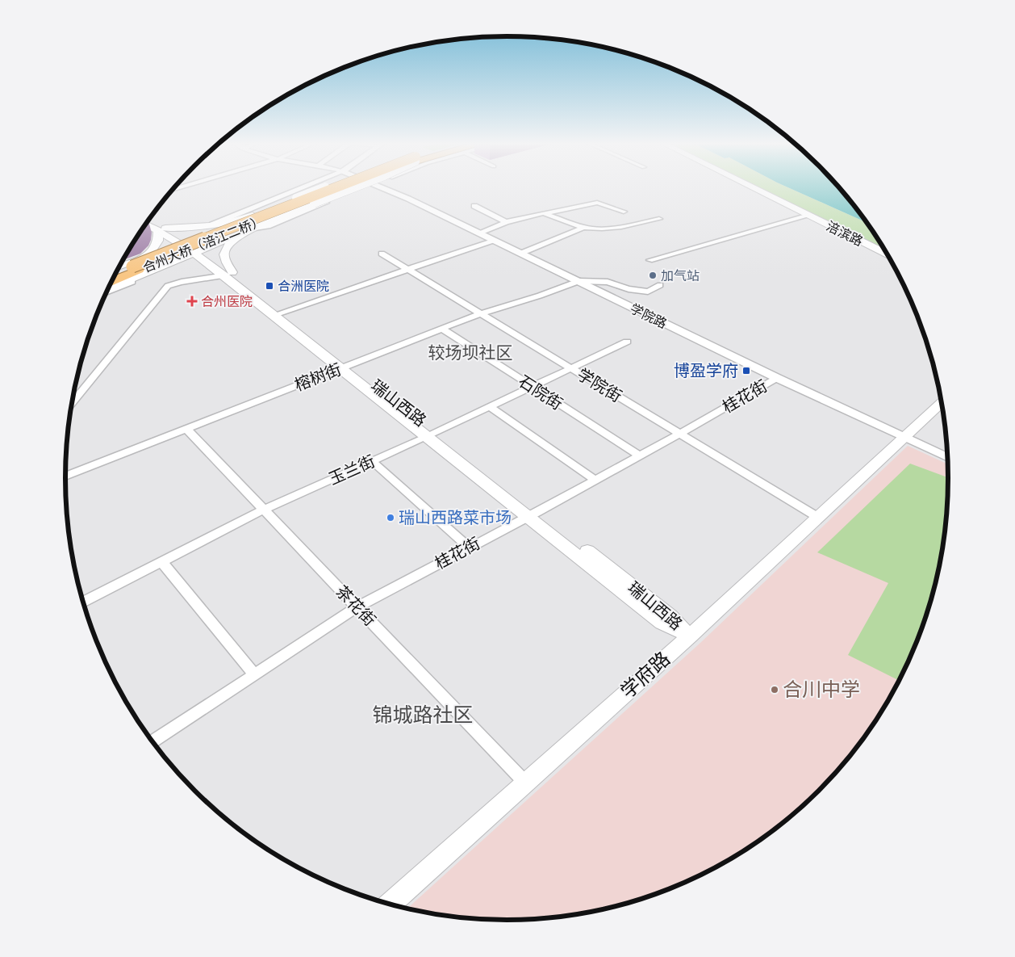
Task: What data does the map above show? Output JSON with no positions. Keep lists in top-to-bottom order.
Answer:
{
  "streets": {
    "highway": ["合州大桥（涪江二桥）"],
    "main road": ["涪滨路", "瑞山西路", "学府路"],
    "street": [
      "学院路",
      "榕树街",
      "学院街",
      "石院街",
      "桂花街",
      "玉兰街",
      "茶花街"
    ]
  },
  "crossings": [
    ["学院路", "榕树街"],
    ["学院路", "桂花街"],
    ["学院路", "学府路"],
    ["榕树街", "学院街"],
    ["榕树街", "石院街"],
    ["榕树街", "瑞山西路"],
    ["榕树街", "茶花街"],
    ["学院街", "桂花街"],
    ["学院街", "玉兰街"],
    ["学院街", "学府路"],
    ["石院街", "桂花街"],
    ["石院街", "玉兰街"],
    ["桂花街", "瑞山西路"],
    ["桂花街", "茶花街"],
    ["瑞山西路", "玉兰街"],
    ["瑞山西路", "学府路"],
    ["玉兰街", "茶花街"],
    ["茶花街", "学府路"]
  ],
  "districts": ["较场坝社区", "锦城路社区"],
  "places": {
    "other": ["加气站", "瑞山西路菜市场", "合川中学"],
    "transit": ["合洲医院", "博盈学府"],
    "health": ["合州医院"]
  }
}
